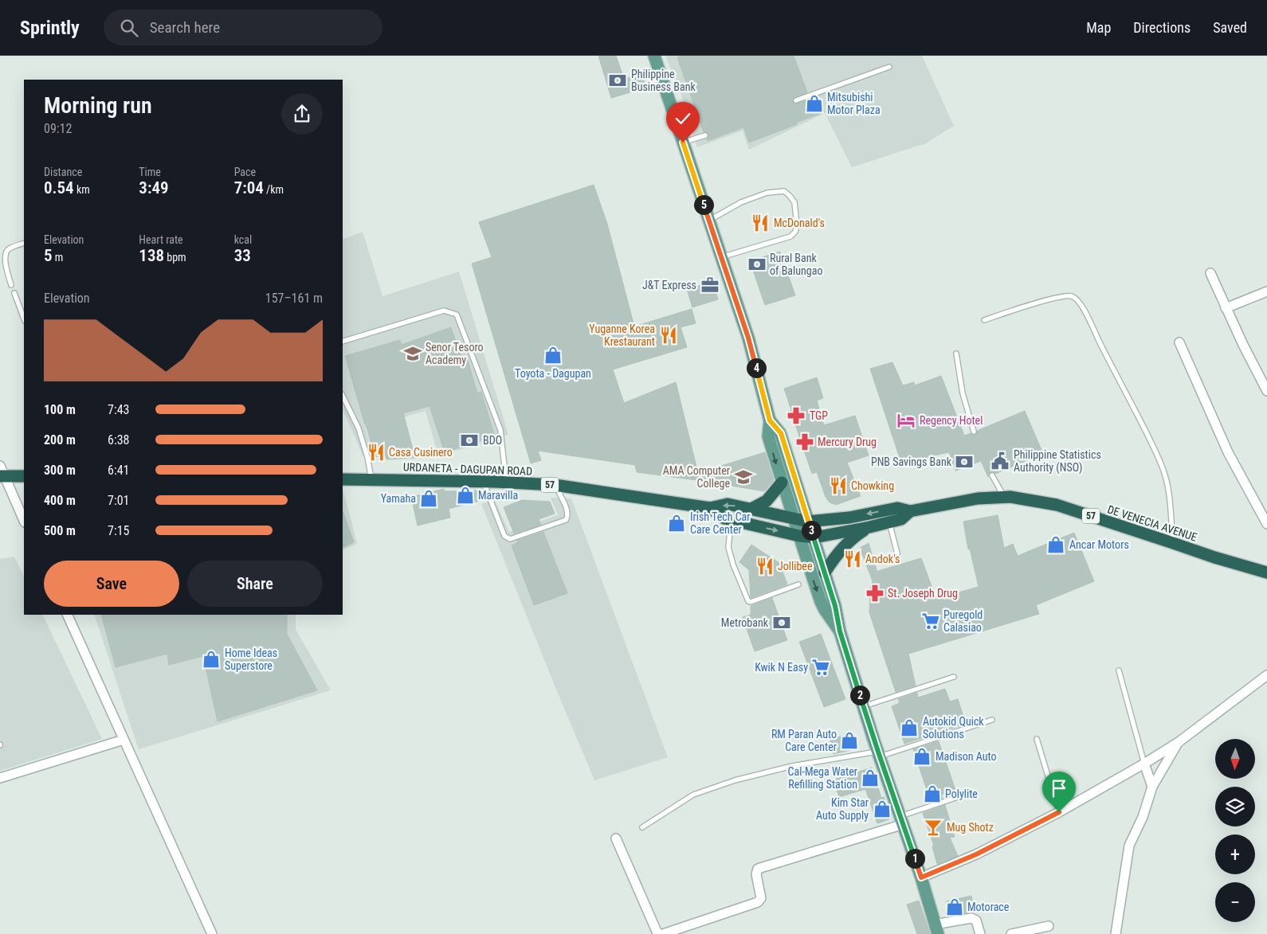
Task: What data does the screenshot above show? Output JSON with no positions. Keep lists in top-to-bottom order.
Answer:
{
  "streets": {
    "highway": ["URDANETA - DAGUPAN ROAD", "57", "DE VENECIA AVENUE"]
  },
  "crossings": [
    ["URDANETA - DAGUPAN ROAD", "DE VENECIA AVENUE"]
  ],
  "places": {
    "bank": [
      "Philippine Business Bank",
      "Rural Bank of Balungao",
      "BDO",
      "PNB Savings Bank",
      "Metrobank"
    ],
    "shop": [
      "Mitsubishi Motor Plaza",
      "Toyota - Dagupan",
      "Maravilla",
      "Yamaha",
      "Irish Tech Car Care Center",
      "Ancar Motors",
      "Home Ideas Superstore",
      "Autokid Quick Solutions",
      "RM Paran Auto Care Center",
      "Madison Auto",
      "Cal-Mega Water Refilling Station",
      "Polylite",
      "Kim Star Auto Supply",
      "Motorace"
    ],
    "restaurant": [
      "McDonald's",
      "Yuganne Korea Krestaurant",
      "Casa Cusinero",
      "Chowking",
      "Andok's",
      "Jollibee"
    ],
    "office": ["J&T Express"],
    "school or university": ["Senor Tesoro Academy", "AMA Computer College"],
    "pharmacy": ["TGP", "Mercury Drug", "St. Joseph Drug"],
    "hotel": ["Regency Hotel"],
    "public building": ["Philippine Statistics Authority (NSO)"],
    "supermarket": ["Puregold Calasiao", "Kwik N Easy"],
    "bar": ["Mug Shotz"]
  },
  "north": "bottom",
  "page": {
    "header": "Sprintly",
    "search": "Search here",
    "nav": ["Map", "Directions", "Saved"],
    "heading": ["Morning run", "09:12"],
    "stats": [
      ["Distance", "0.54 km"],
      ["Time", "3:49"],
      ["Pace", "7:04 /km"],
      ["Elevation", "5 m"],
      ["Heart rate", "138 bpm"],
      ["kcal", "33"]
    ],
    "pins": [
      "5",
      "4",
      "3",
      "2",
      "1"
    ],
    "chart": ["Elevation", "157–161 m"],
    "list": [
      {
        "name": "100 m",
        "note": "7:43"
      },
      {
        "name": "200 m",
        "note": "6:38"
      },
      {
        "name": "300 m",
        "note": "6:41"
      },
      {
        "name": "400 m",
        "note": "7:01"
      },
      {
        "name": "500 m",
        "note": "7:15"
      }
    ],
    "buttons": ["Save", "Share"],
    "map_buttons": ["+", "−"]
  }
}
